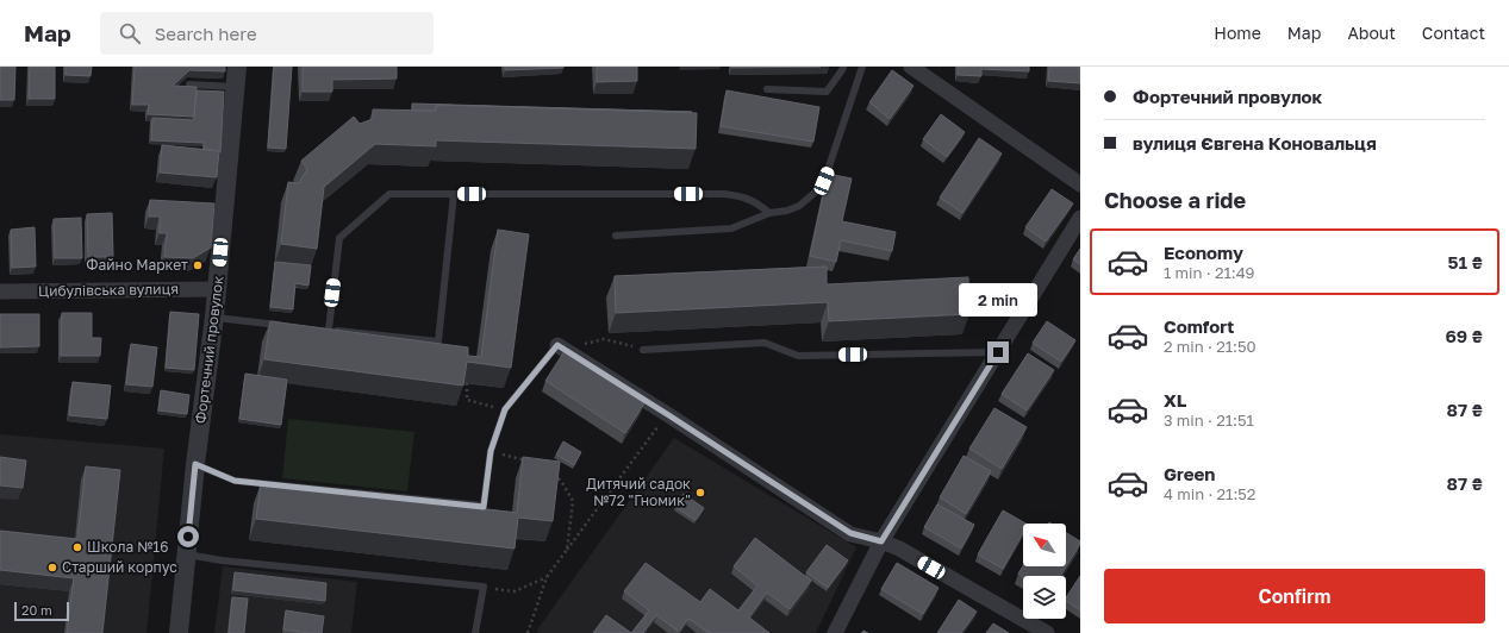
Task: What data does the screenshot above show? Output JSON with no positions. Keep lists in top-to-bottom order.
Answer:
{
  "streets": {
    "street": ["Цибулівська вулиця", "Фортечний провулок"]
  },
  "crossings": [
    ["Цибулівська вулиця", "Фортечний провулок"]
  ],
  "places": [
    "Файно Маркет",
    "Дитячий садок №72 \"Гномик\"",
    "Школа №16",
    "Старший корпус"
  ],
  "scale_bar": "20 m",
  "north": "top left",
  "page": {
    "header": "Map",
    "search": "Search here",
    "nav": [
      "Home",
      "Map",
      "About",
      "Contact"
    ],
    "banner": ["Фортечний провулок", "вулиця Євгена Коновальця"],
    "heading": "Choose a ride",
    "list": [
      {
        "name": "Economy",
        "note": "1 min · 21:49",
        "value": "51 ₴"
      },
      {
        "name": "Comfort",
        "note": "2 min · 21:50",
        "value": "69 ₴"
      },
      {
        "name": "XL",
        "note": "3 min · 21:51",
        "value": "87 ₴"
      },
      {
        "name": "Green",
        "note": "4 min · 21:52",
        "value": "87 ₴"
      }
    ],
    "bubble": "2 min",
    "buttons": "Confirm",
    "scale": "20 m"
  }
}
